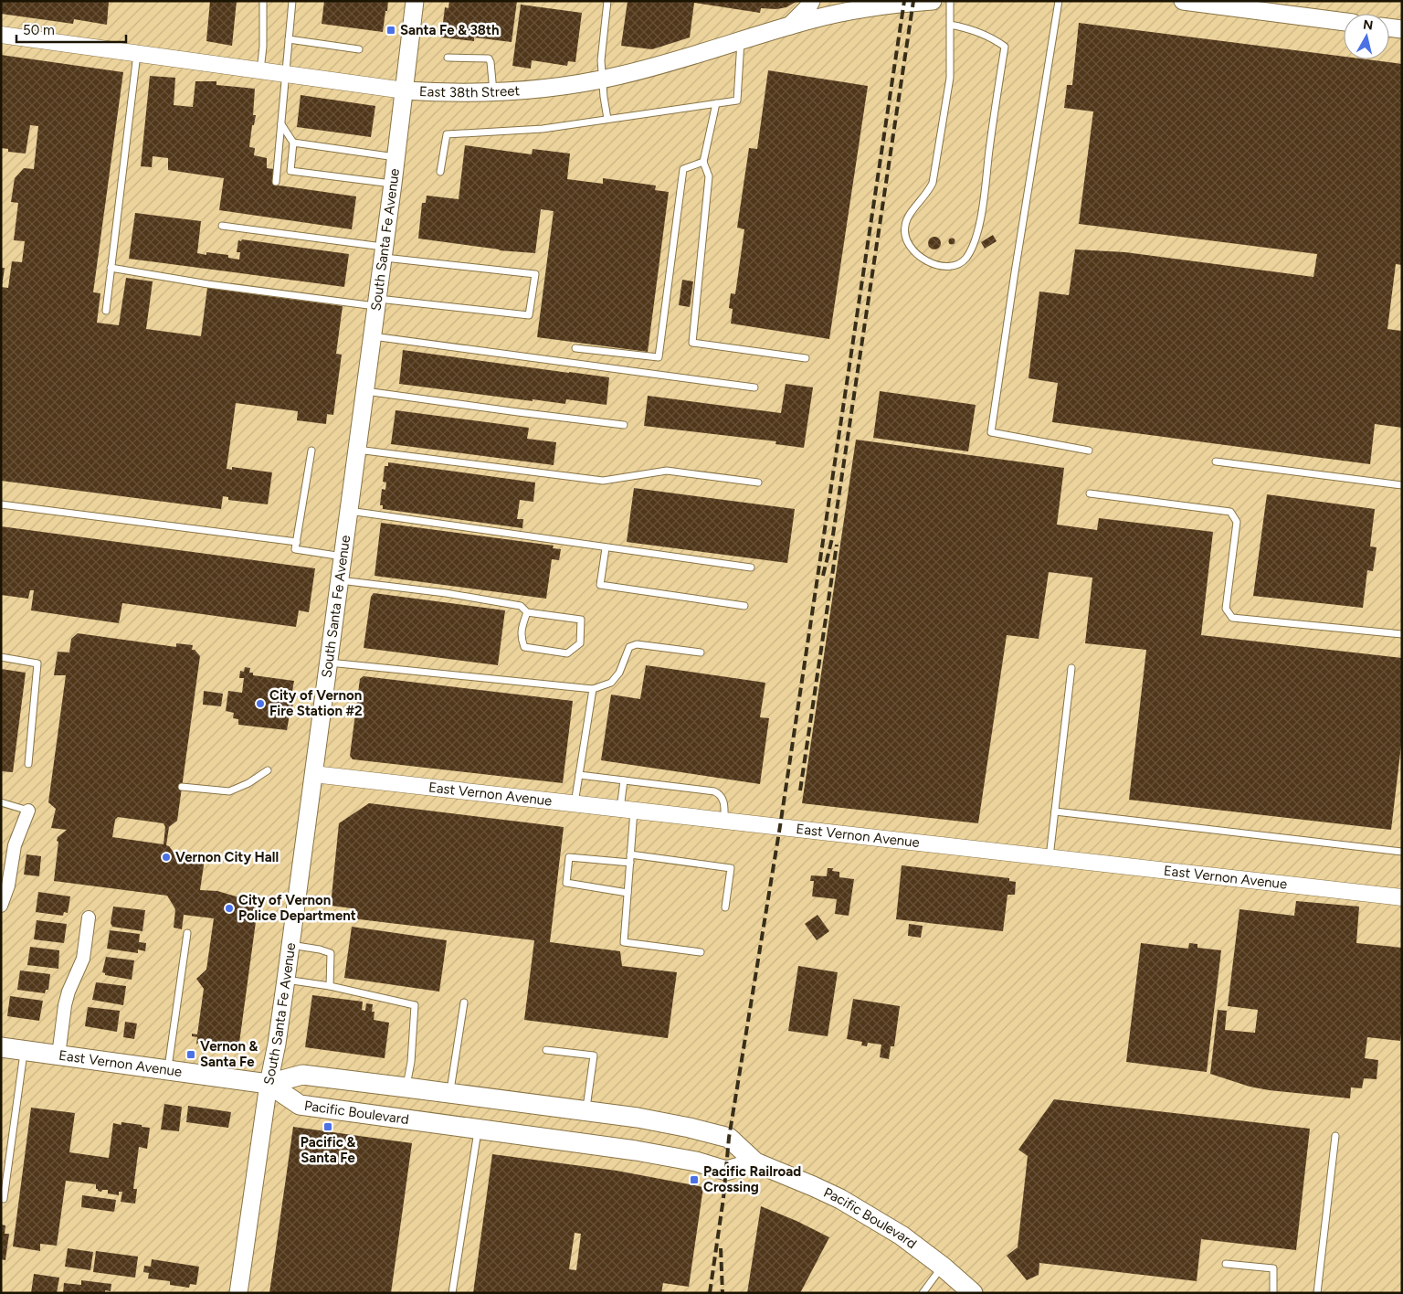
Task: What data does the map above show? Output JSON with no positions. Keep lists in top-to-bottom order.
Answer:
{
  "streets": {
    "main road": [
      "East 38th Street",
      "South Santa Fe Avenue",
      "East Vernon Avenue",
      "Pacific Boulevard"
    ]
  },
  "crossings": [
    ["East 38th Street", "South Santa Fe Avenue"],
    ["South Santa Fe Avenue", "East Vernon Avenue"],
    ["South Santa Fe Avenue", "Pacific Boulevard"],
    ["East Vernon Avenue", "Pacific Boulevard"]
  ],
  "places": {
    "transit": [
      "Santa Fe & 38th",
      "Vernon & Santa Fe",
      "Pacific & Santa Fe",
      "Pacific Railroad Crossing"
    ],
    "other": ["City of Vernon Fire Station #2", "Vernon City Hall", "City of Vernon Police Department"]
  },
  "scale_bar": "50 m",
  "north": "top"
}
